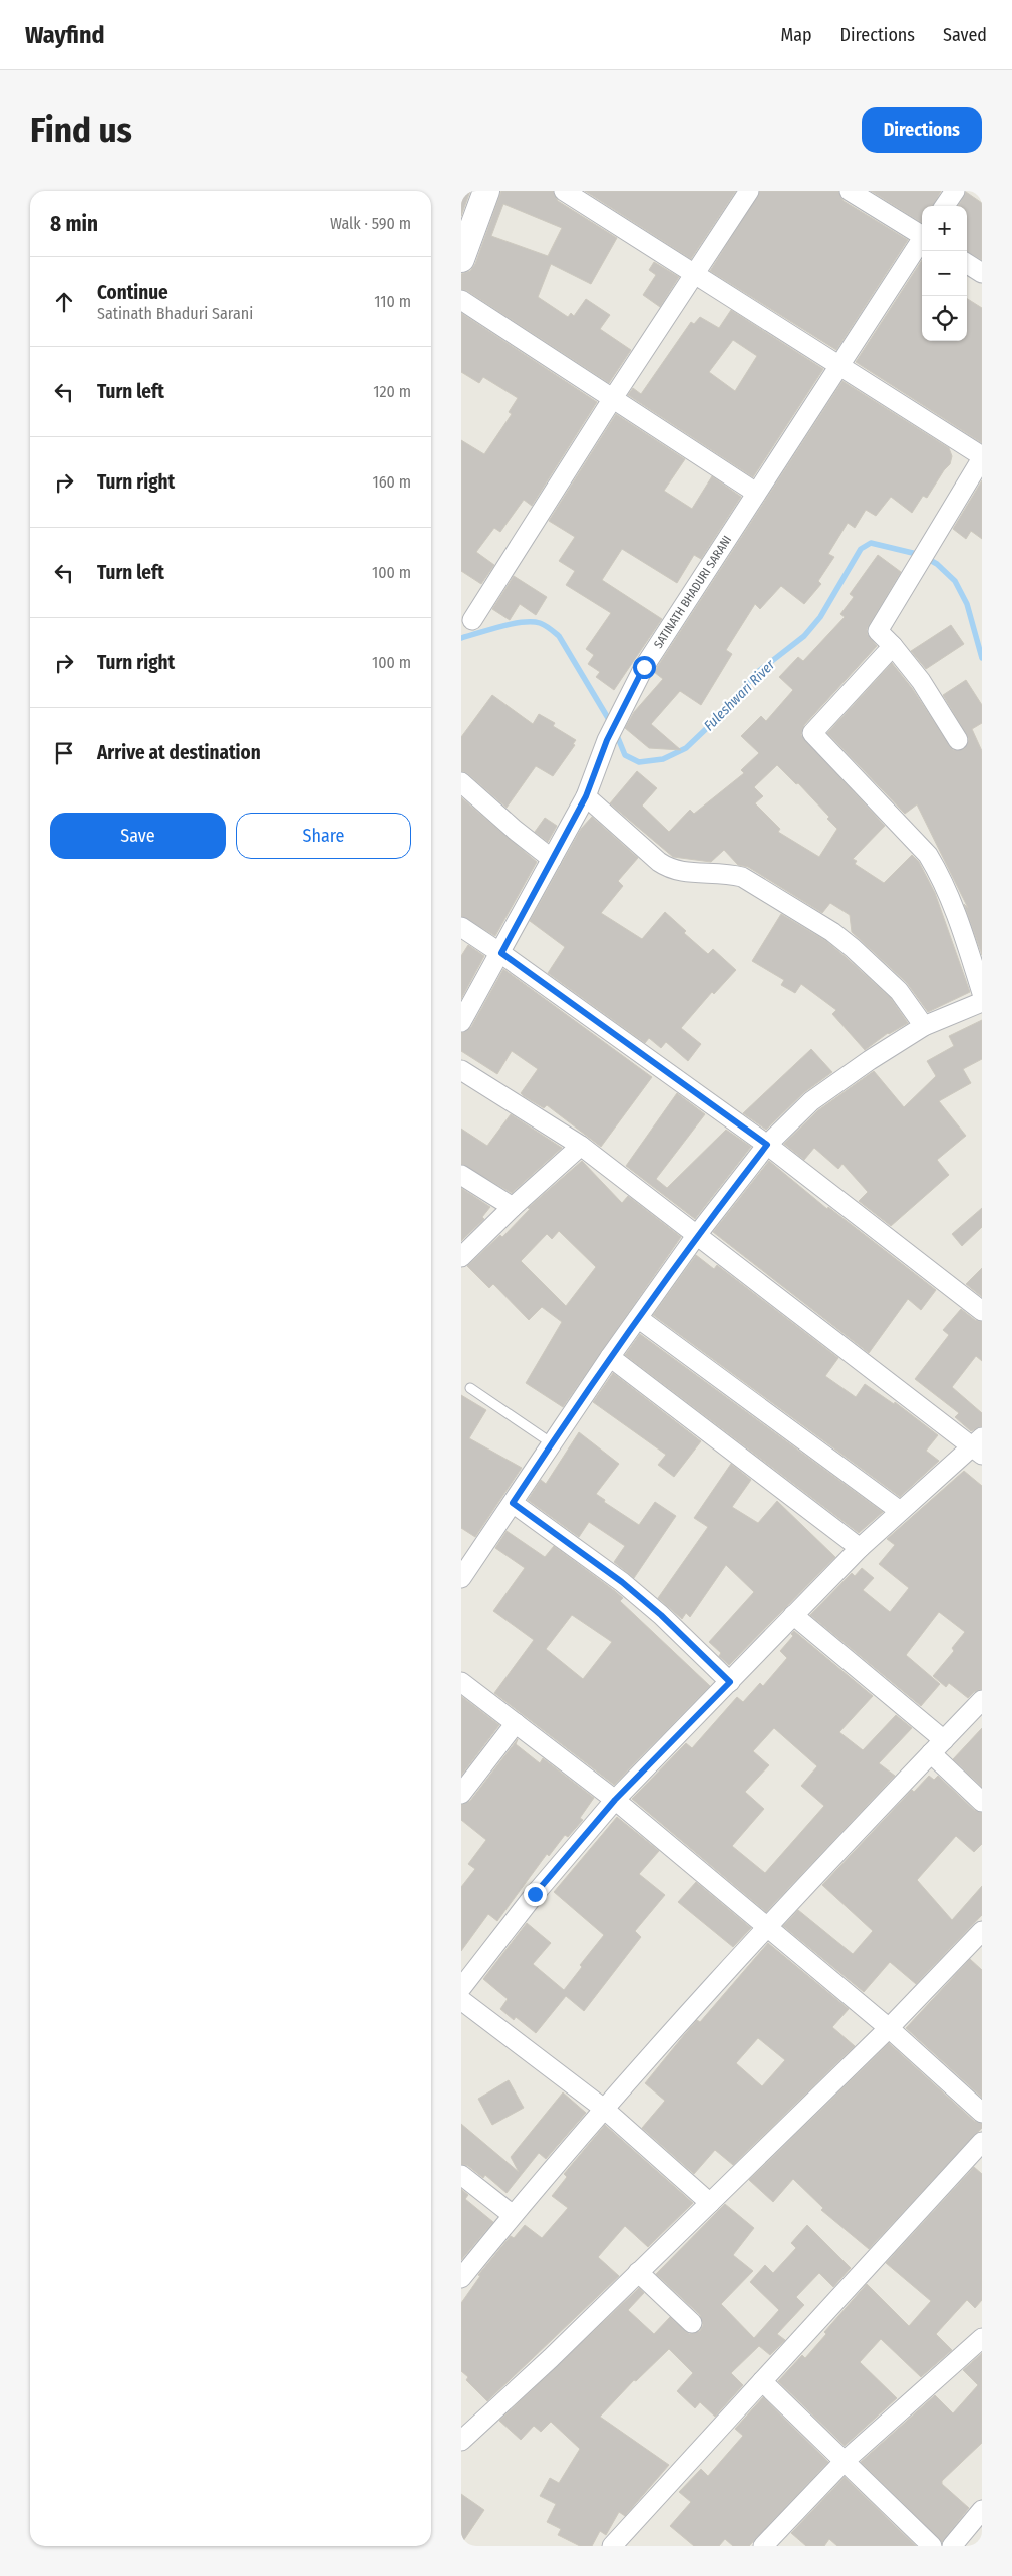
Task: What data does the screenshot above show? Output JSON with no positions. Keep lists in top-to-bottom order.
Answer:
{
  "streets": {
    "street": ["SATINATH BHADURI SARANI"]
  },
  "water": ["Fuleshwari River"],
  "page": {
    "header": "Wayfind",
    "nav": ["Map", "Directions", "Saved"],
    "buttons": [
      "Directions",
      ["Save", "Share"]
    ],
    "title": "Find us",
    "heading": ["8 min", "Walk · 590 m"],
    "map_buttons": ["+", "−"],
    "list": [
      ["Continue", "Satinath Bhaduri Sarani", "110 m"],
      ["Turn left", "120 m"],
      ["Turn right", "160 m"],
      ["Turn left", "100 m"],
      ["Turn right", "100 m"],
      "Arrive at destination"
    ]
  }
}
